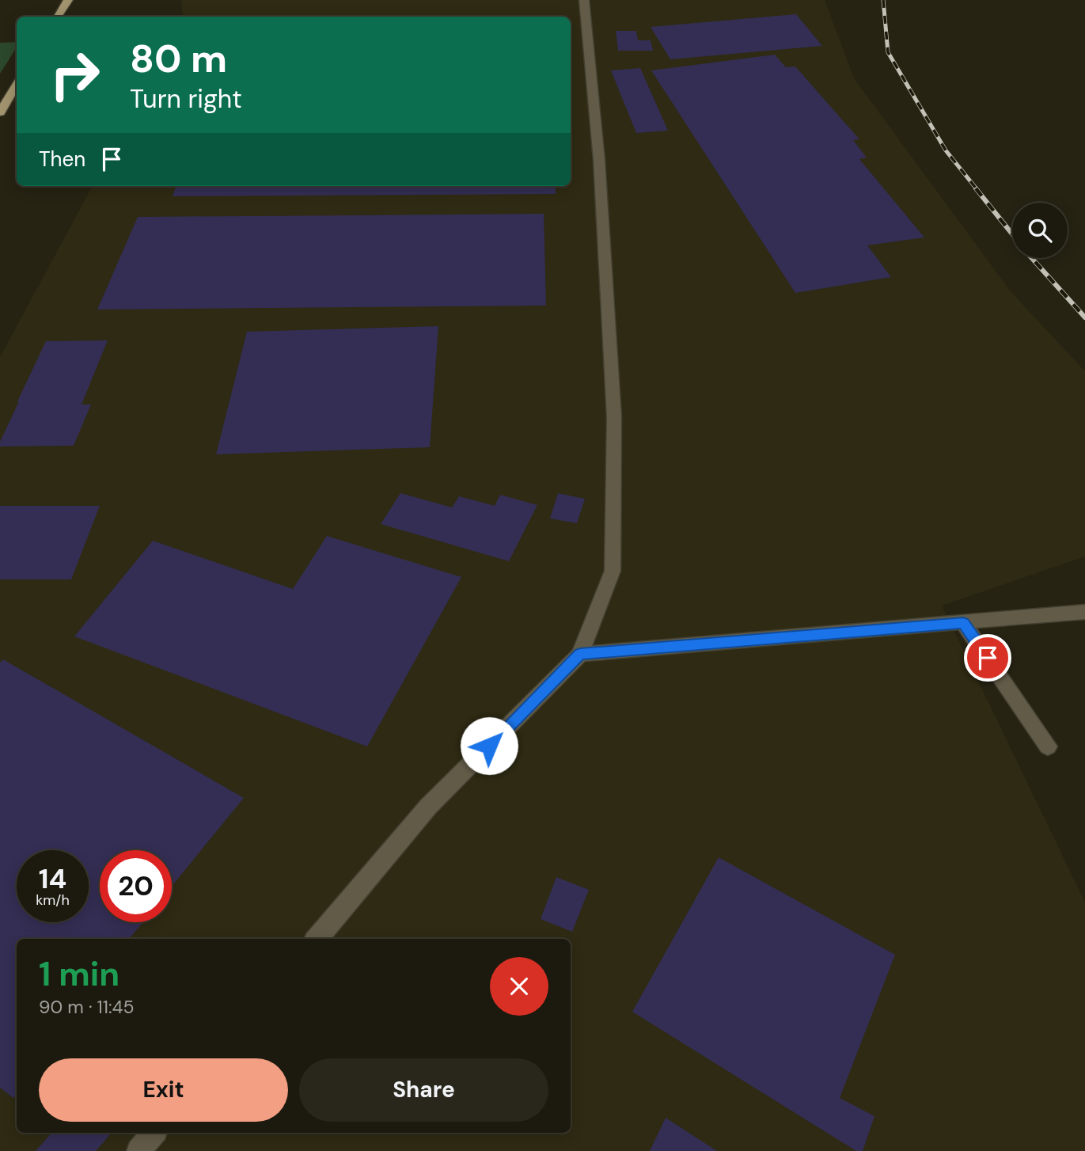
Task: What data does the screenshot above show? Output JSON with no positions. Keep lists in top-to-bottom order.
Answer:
{
  "page": {
    "turn": ["80 m", "Turn right"],
    "then": "Then",
    "speed": "14 km/h",
    "limit": "20",
    "heading": ["1 min", "90 m · 11:45"],
    "buttons": ["Exit", "Share"]
  }
}
